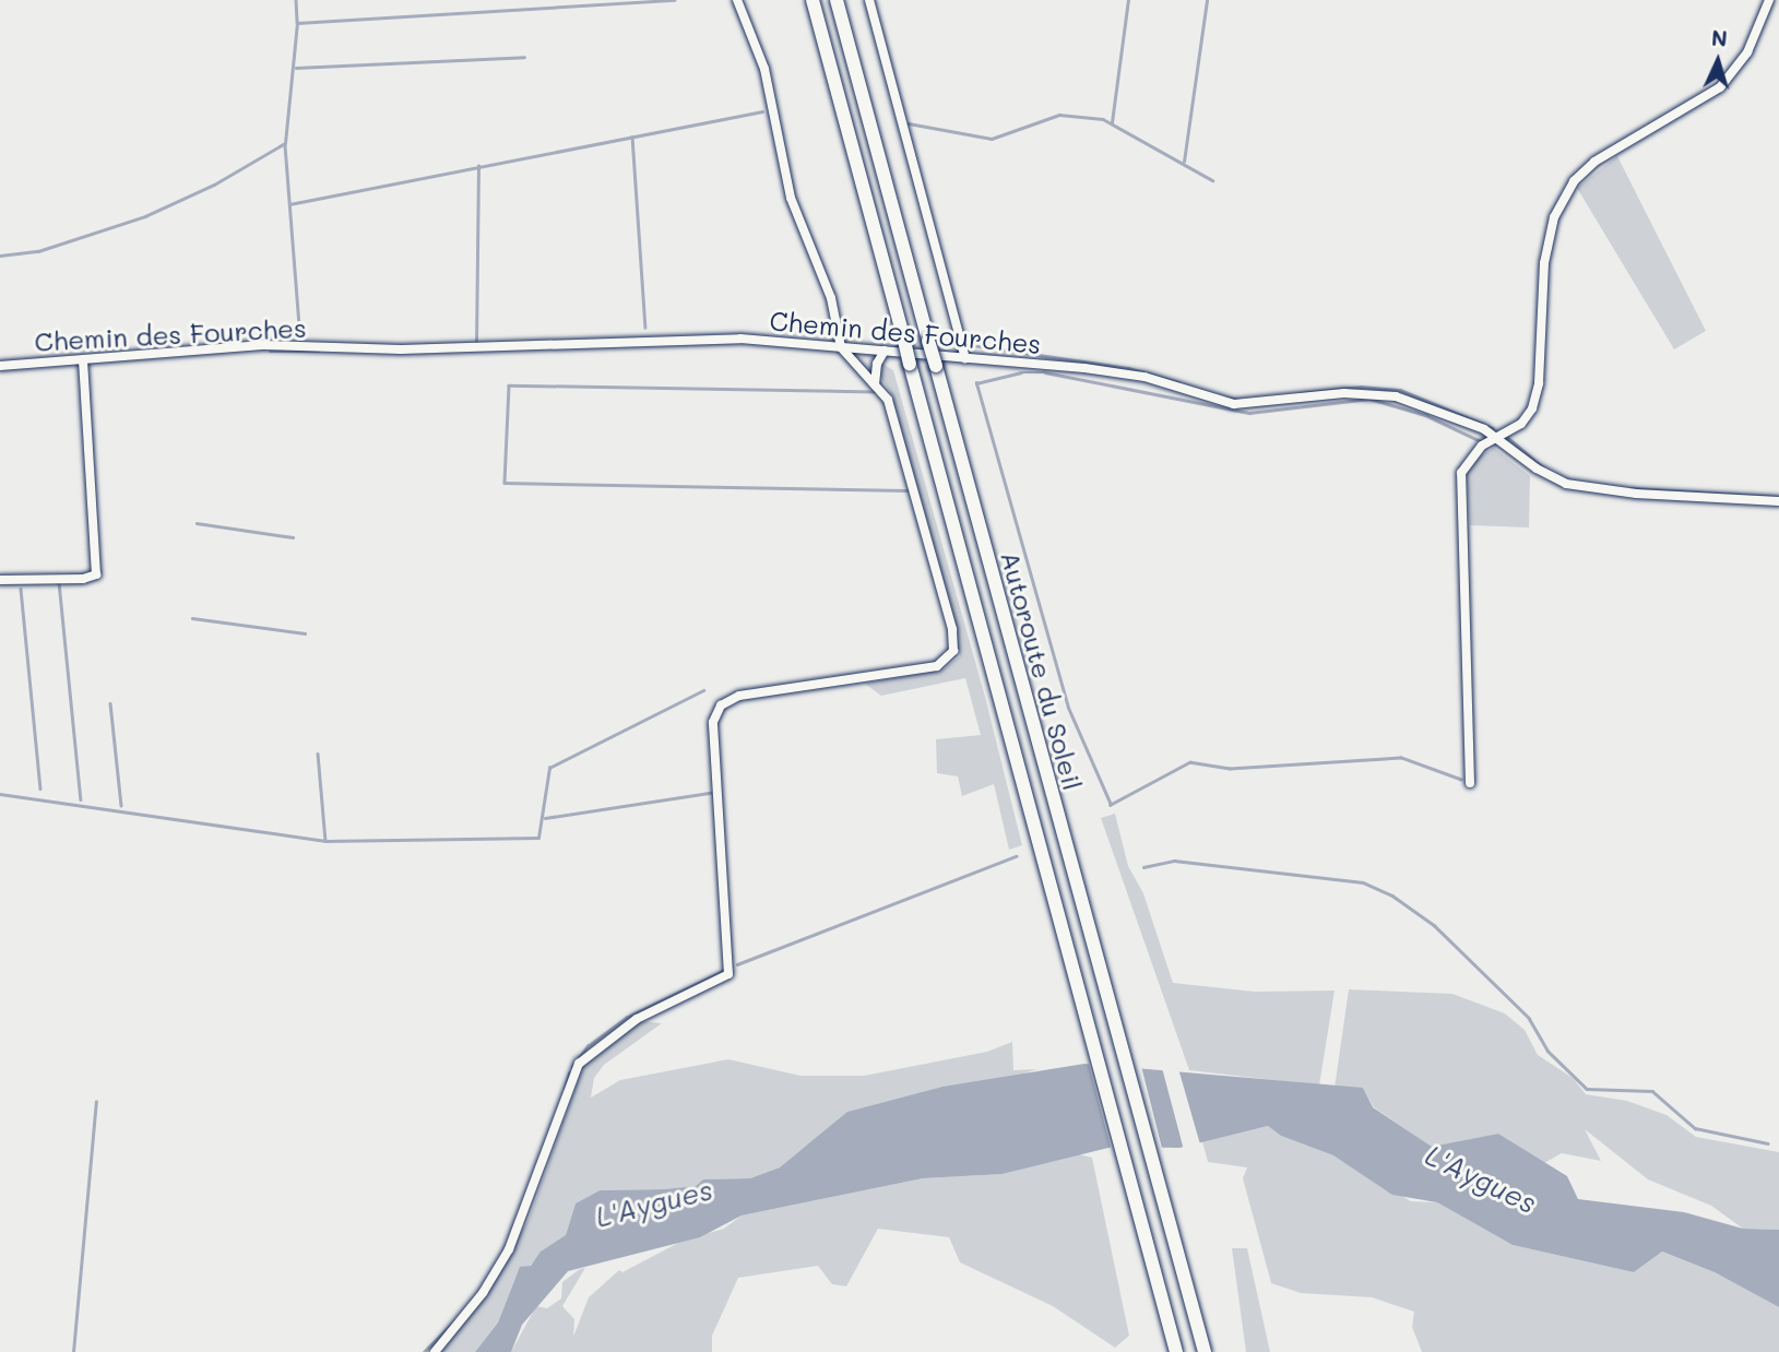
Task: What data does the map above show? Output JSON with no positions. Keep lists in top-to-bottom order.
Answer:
{
  "streets": {
    "highway": ["Autoroute du Soleil"],
    "street": ["Chemin des Fourches"]
  },
  "water": ["L'Aygues"],
  "north": "top"
}
